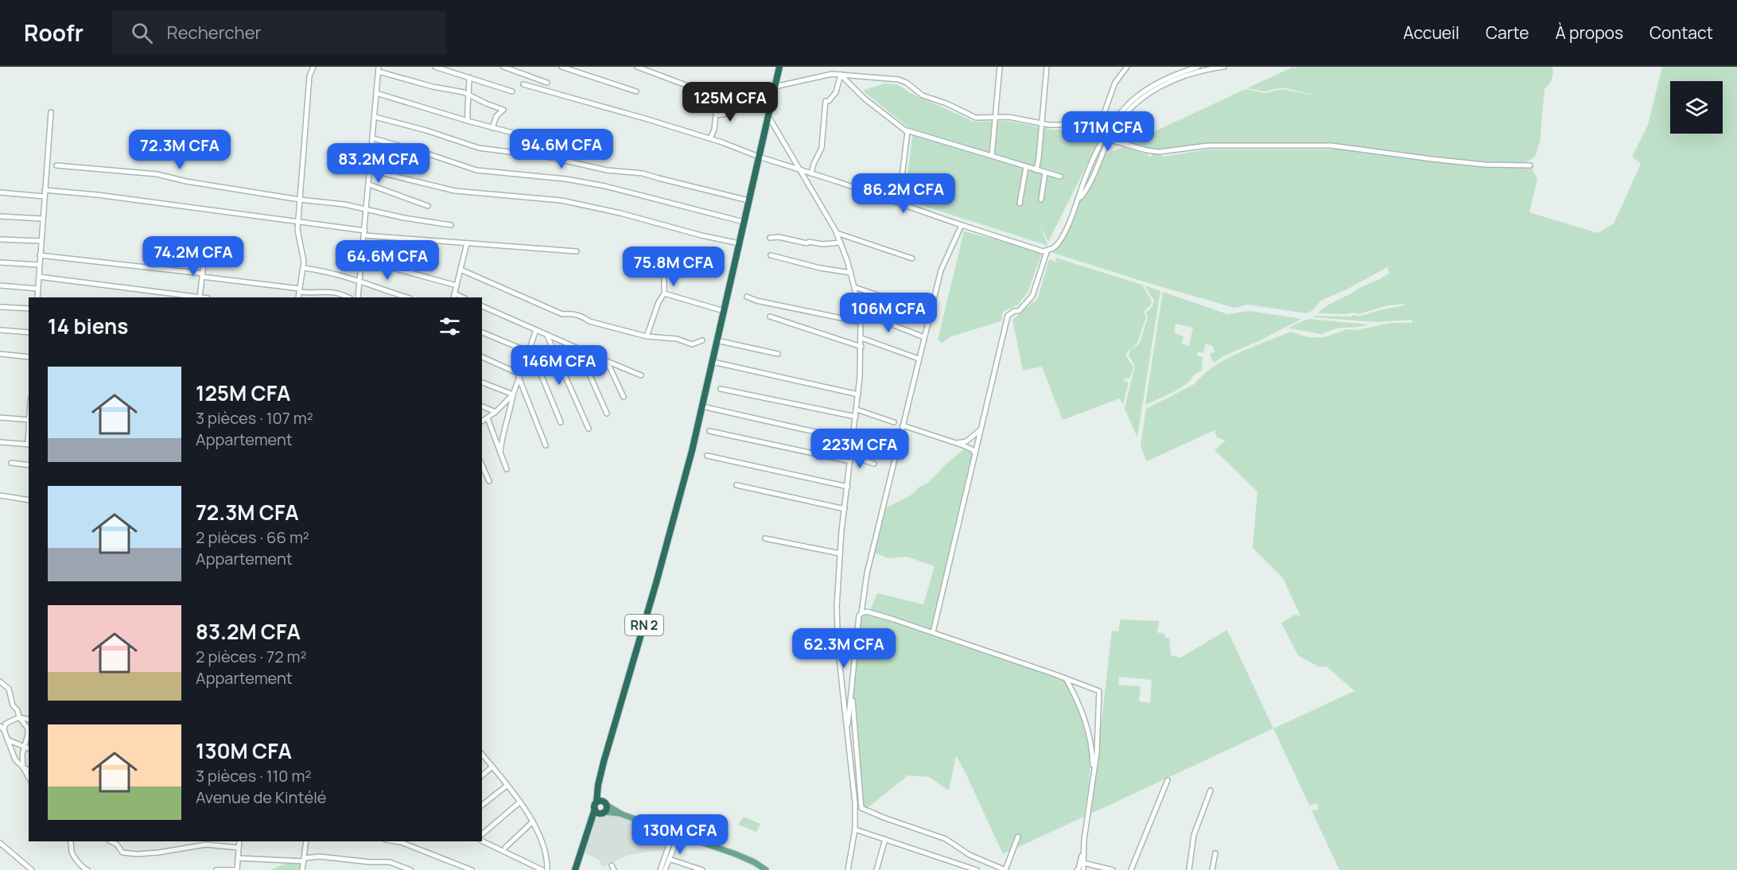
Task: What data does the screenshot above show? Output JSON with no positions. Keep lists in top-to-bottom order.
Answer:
{
  "streets": {
    "highway": ["RN 2"]
  },
  "page": {
    "header": "Roofr",
    "search": "Rechercher",
    "nav": [
      "Accueil",
      "Carte",
      "À propos",
      "Contact"
    ],
    "price": [
      "125M CFA",
      "171M CFA",
      "94.6M CFA",
      "72.3M CFA",
      "83.2M CFA",
      "86.2M CFA",
      "74.2M CFA",
      "64.6M CFA",
      "75.8M CFA",
      "106M CFA",
      "146M CFA",
      "223M CFA",
      "62.3M CFA",
      "130M CFA"
    ],
    "heading": "14 biens",
    "list": [
      {
        "name": "125M CFA",
        "note": "3 pièces · 107 m² · Appartement"
      },
      {
        "name": "72.3M CFA",
        "note": "2 pièces · 66 m² · Appartement"
      },
      {
        "name": "83.2M CFA",
        "note": "2 pièces · 72 m² · Appartement"
      },
      {
        "name": "130M CFA",
        "note": "3 pièces · 110 m² · Avenue de Kintélé"
      }
    ]
  }
}
